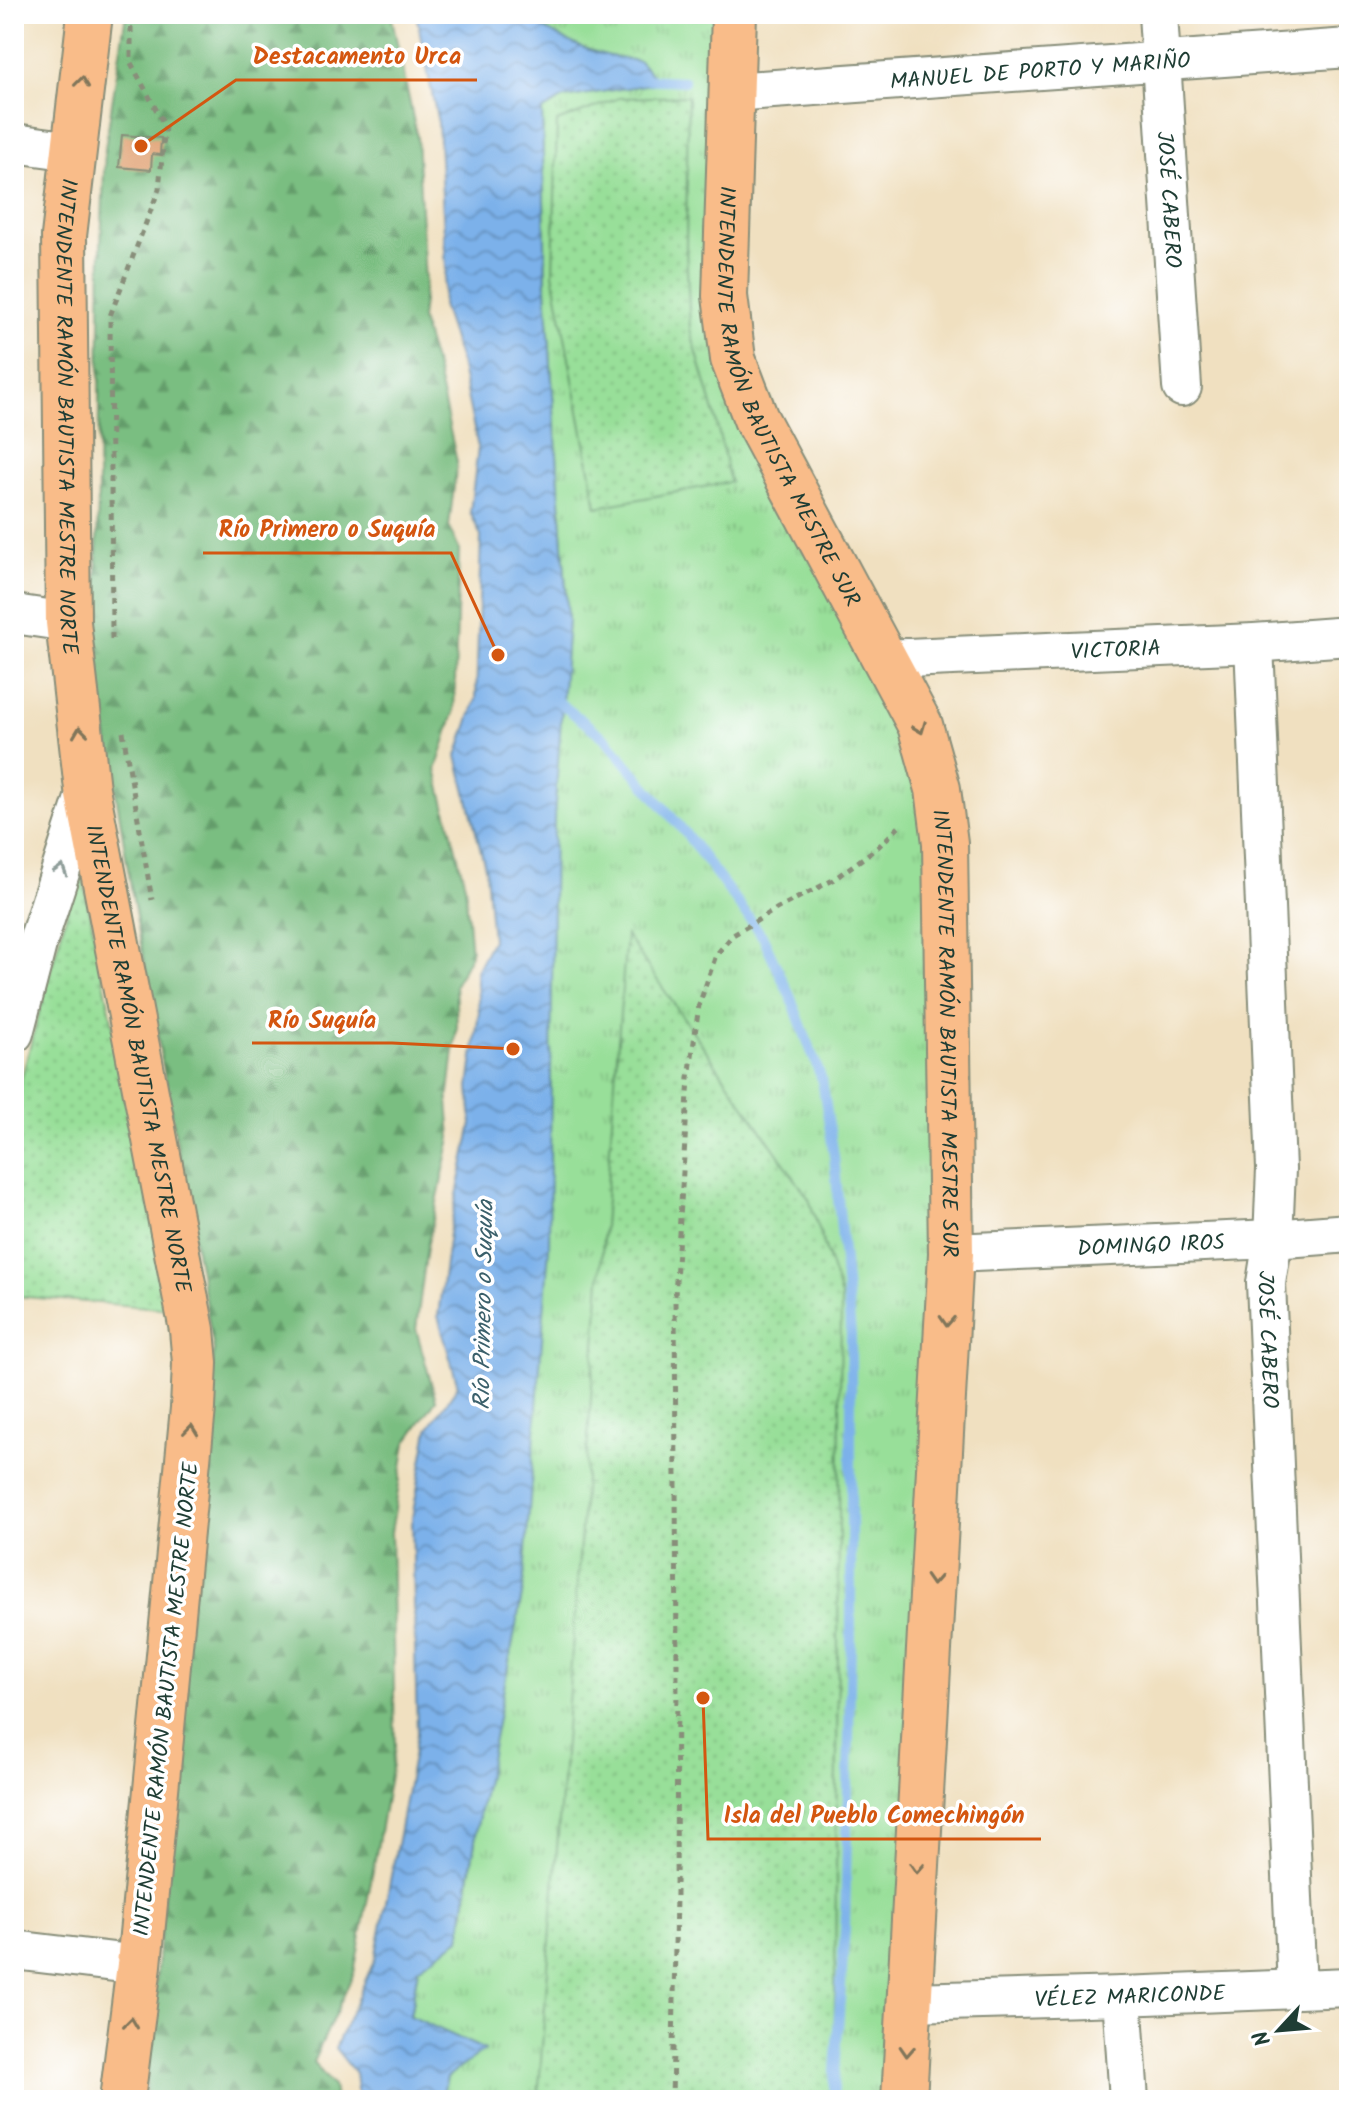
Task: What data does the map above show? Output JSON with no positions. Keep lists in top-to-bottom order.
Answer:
{
  "streets": {
    "main road": ["INTENDENTE RAMÓN BAUTISTA MESTRE SUR", "INTENDENTE RAMÓN BAUTISTA MESTRE NORTE"],
    "street": [
      "MANUEL DE PORTO Y MARIÑO",
      "JOSÉ CABERO",
      "VICTORIA",
      "DOMINGO IROS",
      "VÉLEZ MARICONDE"
    ]
  },
  "crossings": [
    ["MANUEL DE PORTO Y MARIÑO", "JOSÉ CABERO"],
    ["MANUEL DE PORTO Y MARIÑO", "INTENDENTE RAMÓN BAUTISTA MESTRE SUR"],
    ["JOSÉ CABERO", "VICTORIA"],
    ["JOSÉ CABERO", "DOMINGO IROS"],
    ["JOSÉ CABERO", "VÉLEZ MARICONDE"],
    ["INTENDENTE RAMÓN BAUTISTA MESTRE SUR", "VICTORIA"],
    ["INTENDENTE RAMÓN BAUTISTA MESTRE SUR", "DOMINGO IROS"],
    ["INTENDENTE RAMÓN BAUTISTA MESTRE SUR", "VÉLEZ MARICONDE"]
  ],
  "one_way": ["INTENDENTE RAMÓN BAUTISTA MESTRE SUR", "INTENDENTE RAMÓN BAUTISTA MESTRE NORTE"],
  "water": ["Río Primero o Suquía"],
  "places": [
    "Destacamento Urca",
    "Río Primero o Suquía",
    "Río Suquía",
    "Isla del Pueblo Comechingón"
  ],
  "north": "bottom left"
}
